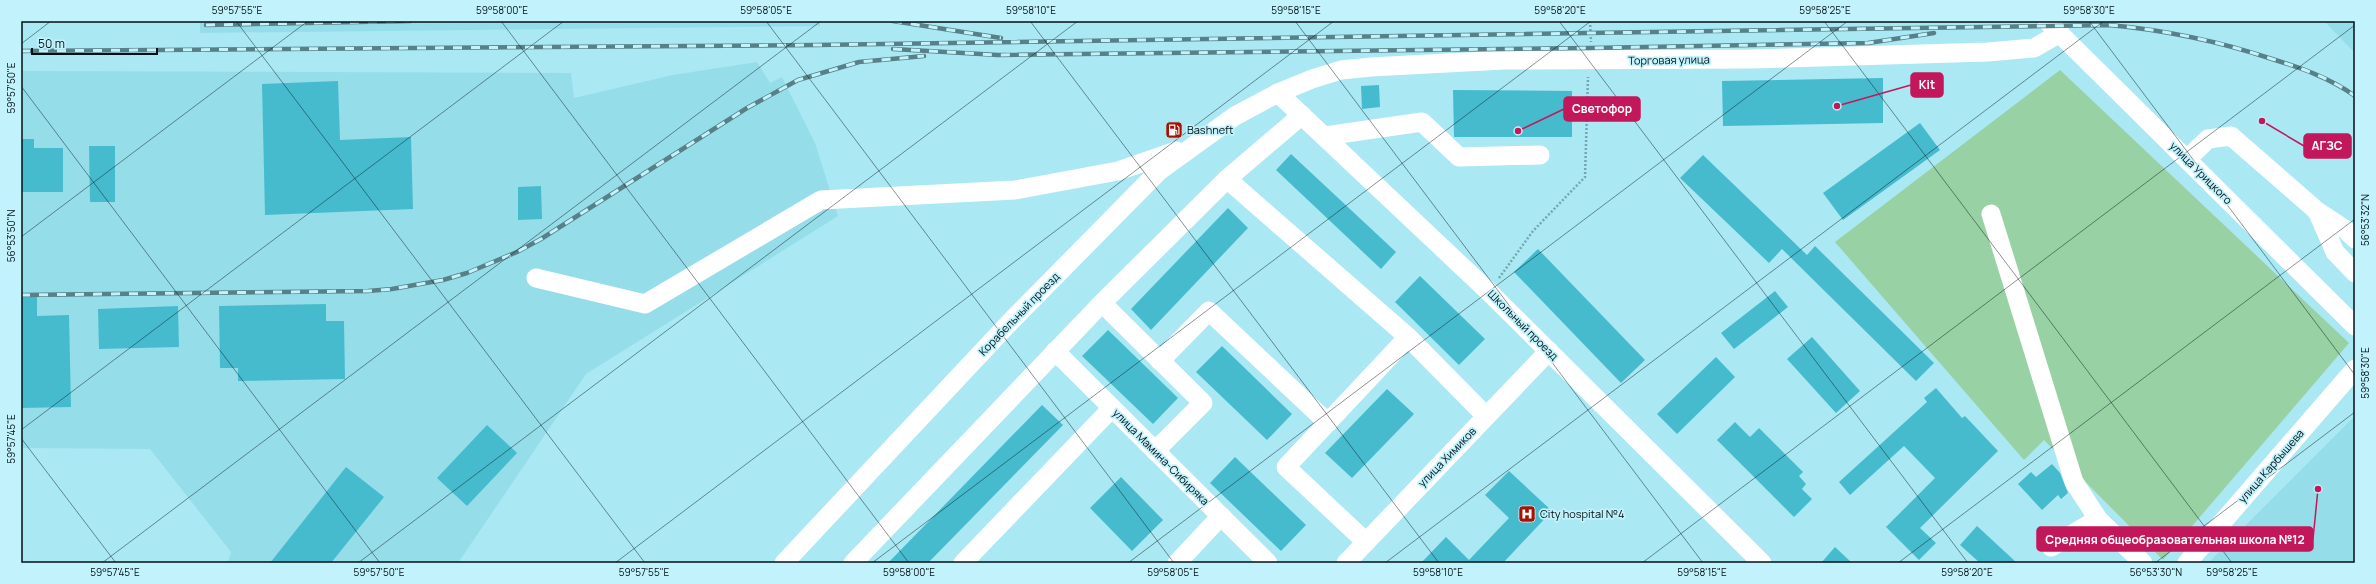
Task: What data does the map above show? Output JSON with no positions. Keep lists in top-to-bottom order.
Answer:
{
  "streets": {
    "street": [
      "Торговая улица",
      "улица Урицкого",
      "Корабельный проезд",
      "Школьный проезд",
      "улица Мамина-Сибиряка",
      "улица Химиков",
      "улица Карбышева"
    ]
  },
  "crossings": [
    ["Торговая улица", "улица Урицкого"],
    ["Торговая улица", "Корабельный проезд"],
    ["Торговая улица", "Школьный проезд"],
    ["Корабельный проезд", "Школьный проезд"],
    ["Школьный проезд", "улица Химиков"]
  ],
  "places": {
    "other": [
      "Kit",
      "АГЗС",
      "Светофор",
      "Средняя общеобразовательная школа №12"
    ],
    "fuel station": ["Bashneft"],
    "hospital": ["City hospital №4"]
  },
  "scale_bar": "50 m",
  "coordinates": [
    "59°57'55\"E",
    "59°58'00\"E",
    "59°58'05\"E",
    "59°58'10\"E",
    "59°58'15\"E",
    "59°58'20\"E",
    "59°58'25\"E",
    "59°58'30\"E",
    "59°57'50\"E",
    "56°53'32\"N",
    "56°53'50\"N",
    "59°57'45\"E",
    "56°53'30\"N"
  ]
}
